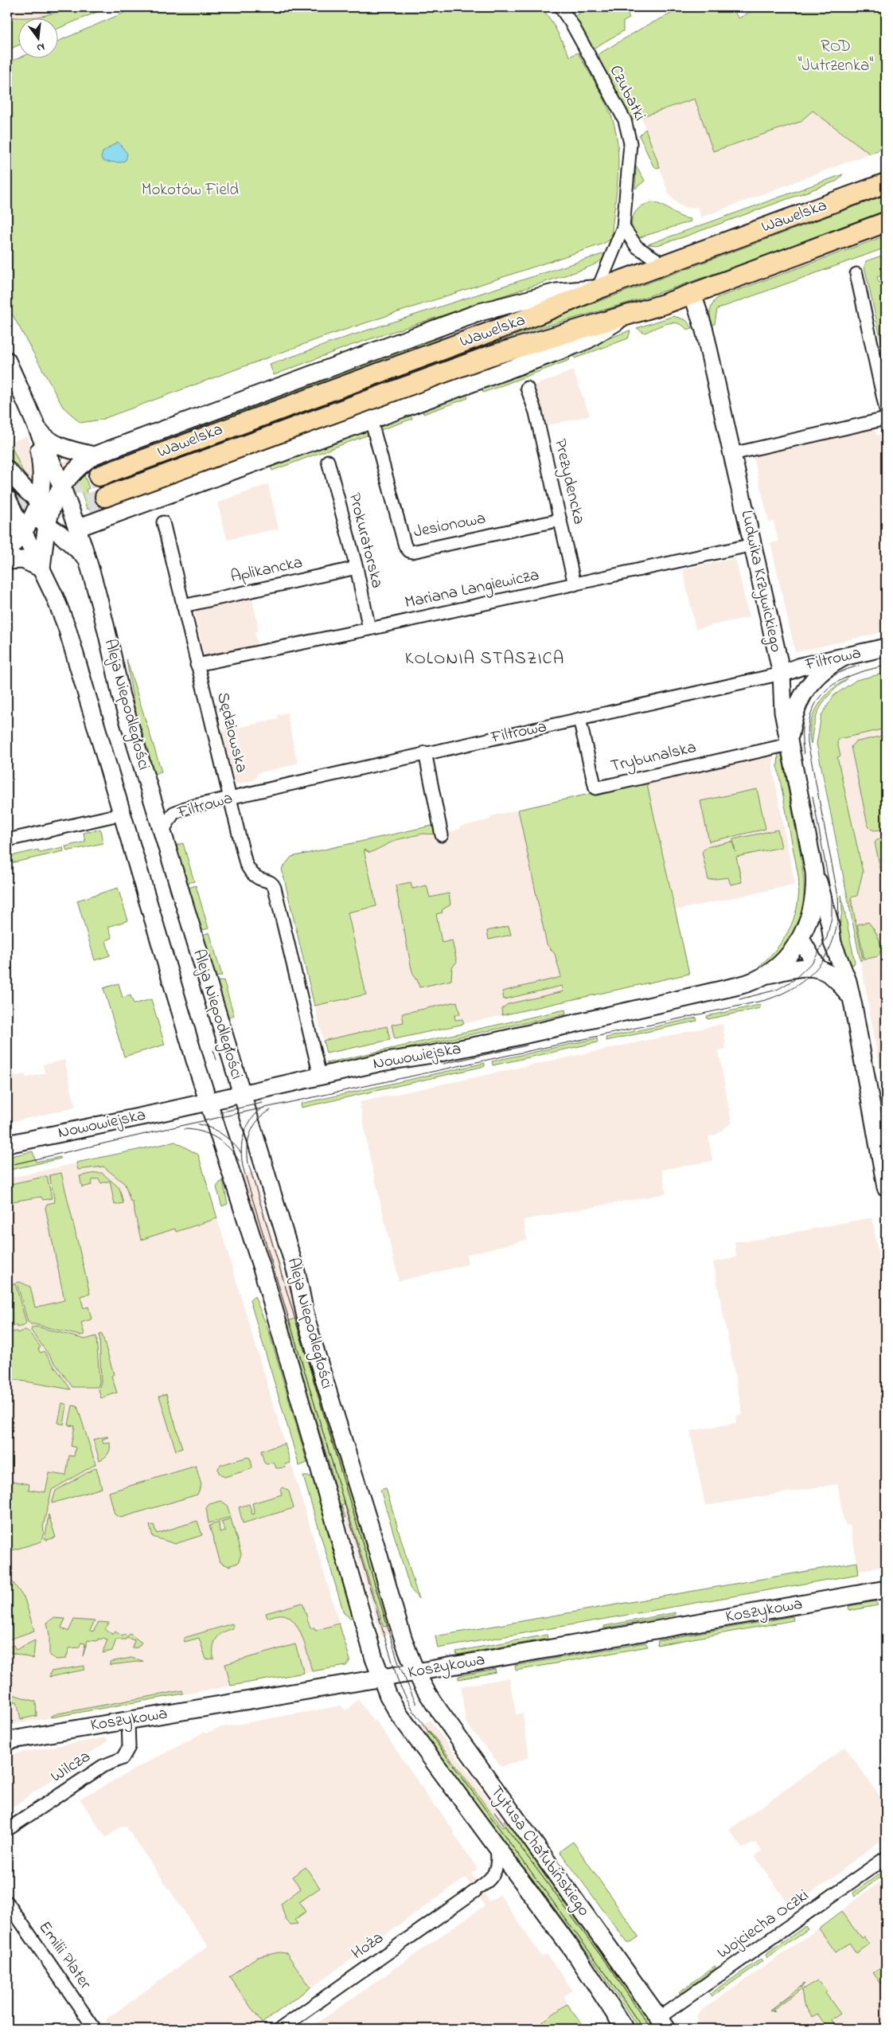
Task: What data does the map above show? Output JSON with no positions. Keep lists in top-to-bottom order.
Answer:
{
  "streets": {
    "main road": [
      "Wawelska",
      "Ludwika Krzywickiego",
      "Filtrowa",
      "Aleja Niepodległości",
      "Nowowiejska",
      "Koszykowa",
      "Tytusa Chałubińskiego"
    ],
    "street": [
      "Czubatki",
      "Prezydencka",
      "Jesionowa",
      "Prokuratorska",
      "Aplikancka",
      "Mariana Langiewicza",
      "Sędziowska",
      "Trybunalska",
      "Wilcza",
      "Wojciecha Oczki",
      "Hoża",
      "Emilii Plater"
    ]
  },
  "crossings": [
    ["Czubatki", "Wawelska"],
    ["Wawelska", "Ludwika Krzywickiego"],
    ["Prezydencka", "Jesionowa"],
    ["Prezydencka", "Mariana Langiewicza"],
    ["Prokuratorska", "Aplikancka"],
    ["Prokuratorska", "Mariana Langiewicza"],
    ["Aplikancka", "Sędziowska"],
    ["Ludwika Krzywickiego", "Mariana Langiewicza"],
    ["Ludwika Krzywickiego", "Filtrowa"],
    ["Ludwika Krzywickiego", "Trybunalska"],
    ["Ludwika Krzywickiego", "Nowowiejska"],
    ["Mariana Langiewicza", "Sędziowska"],
    ["Filtrowa", "Aleja Niepodległości"],
    ["Filtrowa", "Sędziowska"],
    ["Filtrowa", "Trybunalska"],
    ["Aleja Niepodległości", "Nowowiejska"],
    ["Aleja Niepodległości", "Koszykowa"],
    ["Aleja Niepodległości", "Tytusa Chałubińskiego"],
    ["Sędziowska", "Nowowiejska"],
    ["Koszykowa", "Wilcza"],
    ["Koszykowa", "Tytusa Chałubińskiego"],
    ["Tytusa Chałubińskiego", "Wojciecha Oczki"],
    ["Tytusa Chałubińskiego", "Hoża"]
  ],
  "districts": ["KOLONIA STASZICA"],
  "parks": ["ROD \"Jutrzenka\"", "Mokotów Field"],
  "north": "bottom"
}
